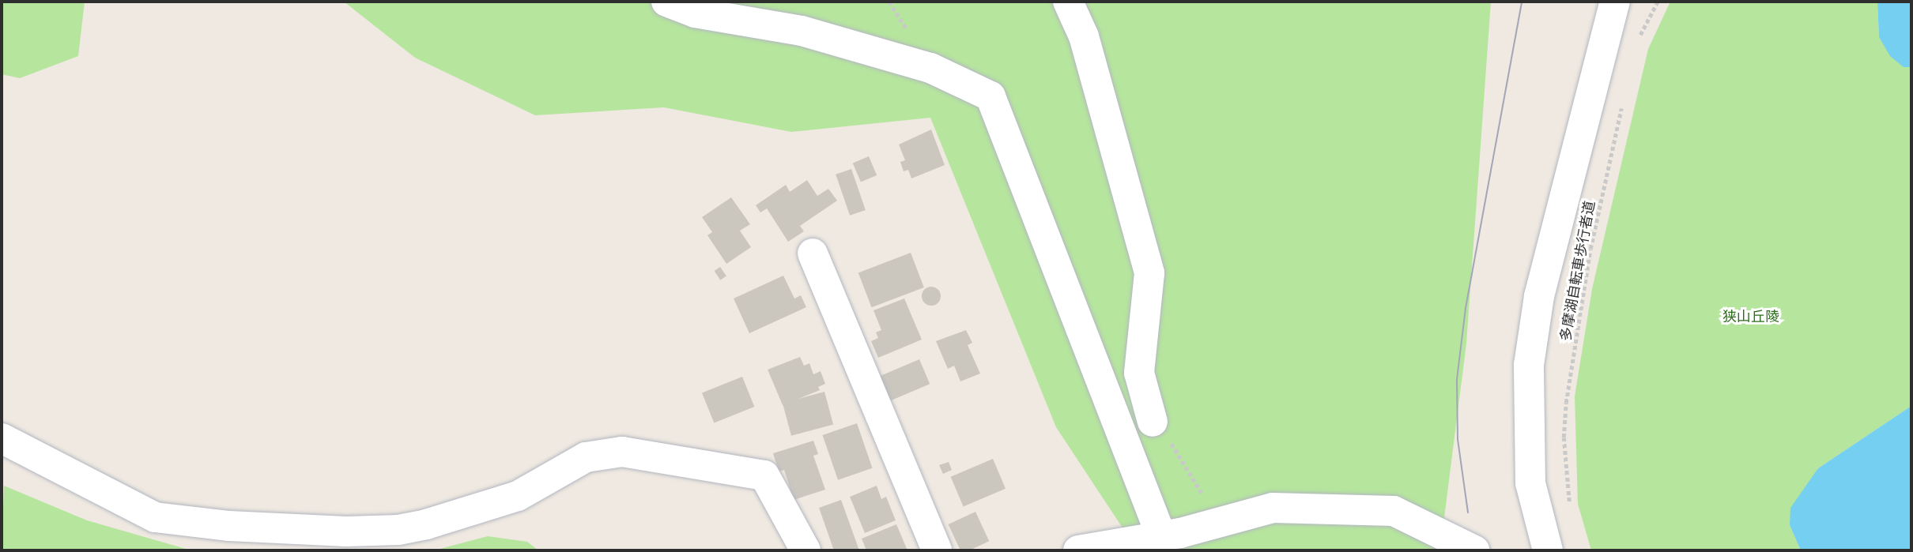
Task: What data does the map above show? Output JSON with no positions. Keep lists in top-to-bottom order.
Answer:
{
  "streets": {
    "path": ["多摩湖自転車歩行者道"]
  },
  "parks": ["狭山丘陵"]
}
